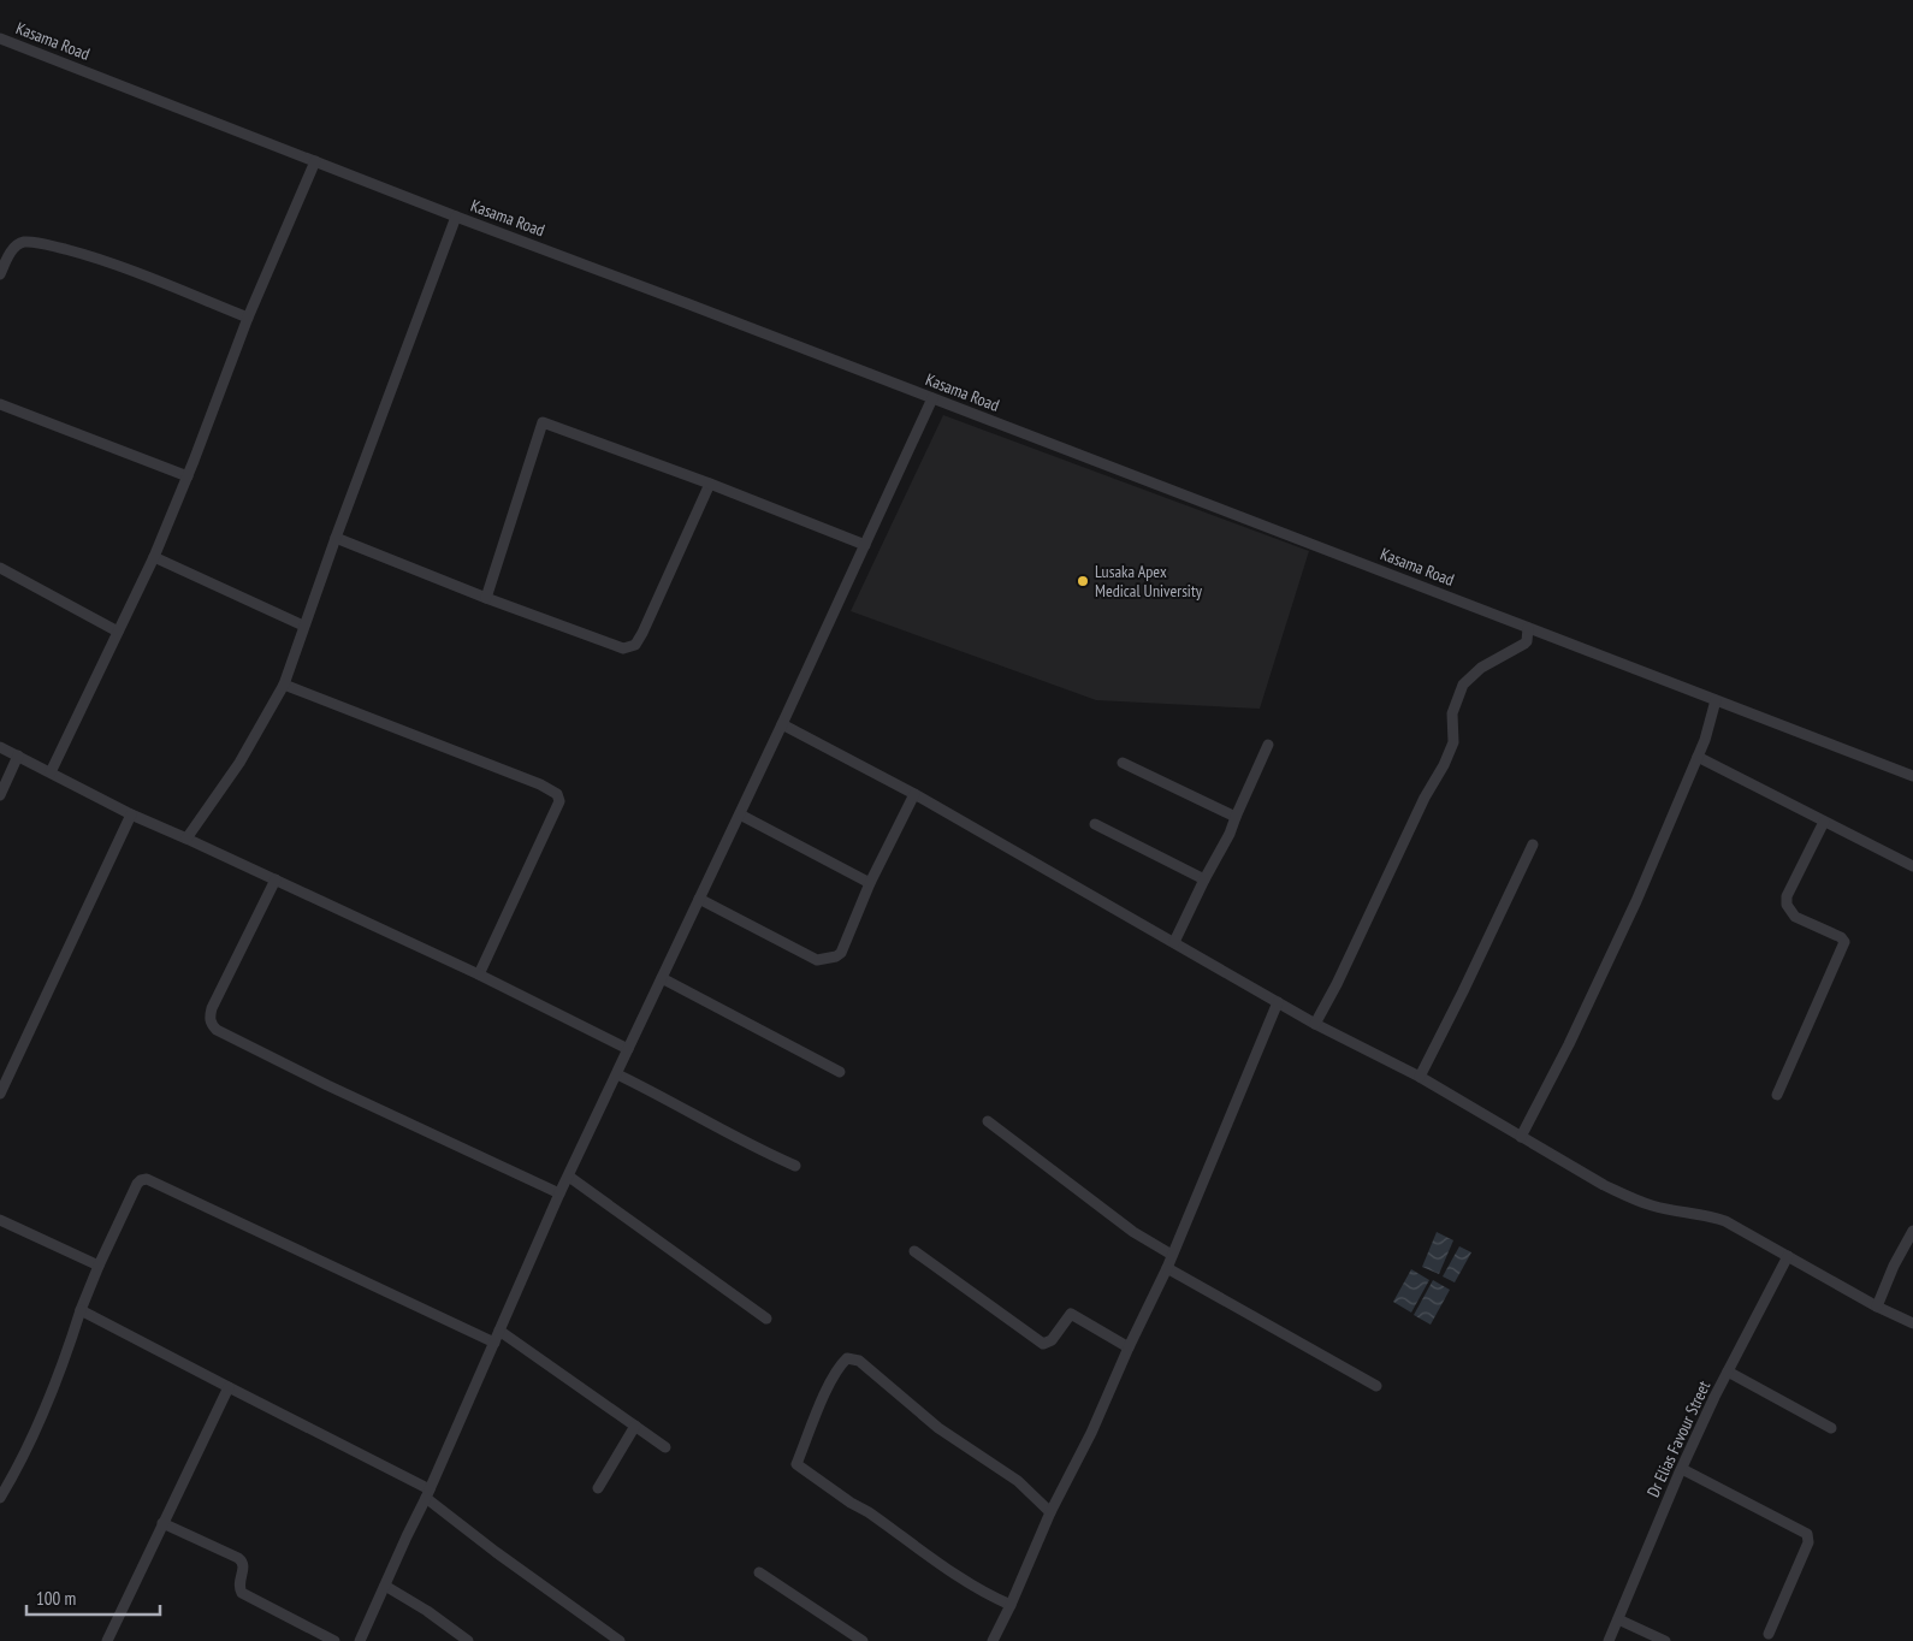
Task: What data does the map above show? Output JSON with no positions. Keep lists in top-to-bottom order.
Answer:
{
  "streets": {
    "street": ["Kasama Road", "Dr Elias Favour Street"]
  },
  "places": ["Lusaka Apex Medical University"],
  "scale_bar": "100 m"
}
